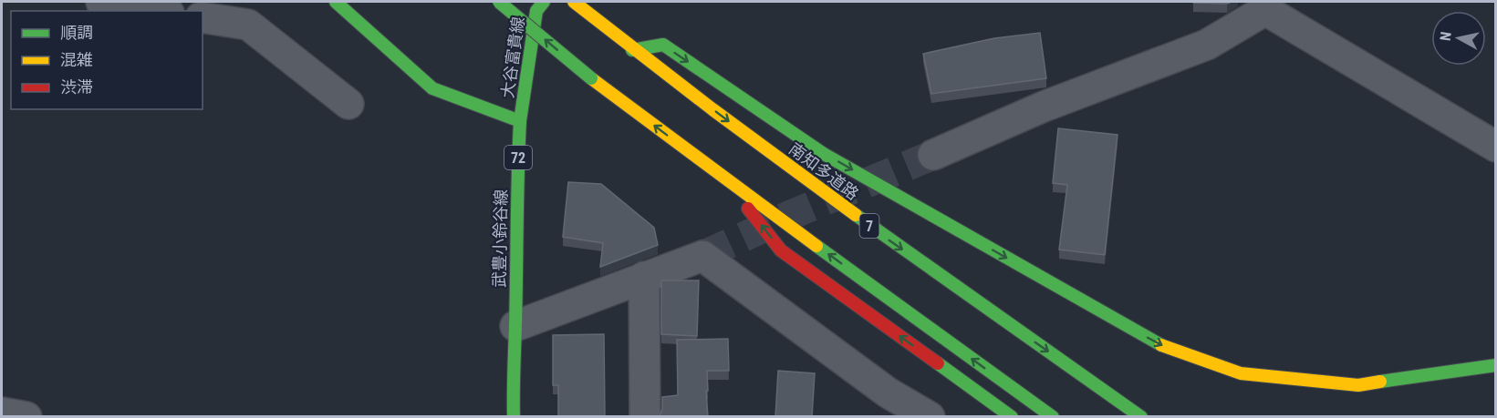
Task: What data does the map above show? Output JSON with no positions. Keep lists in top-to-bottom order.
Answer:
{
  "streets": {
    "main road": [
      "大谷富貴線",
      "72",
      "南知多道路",
      "7",
      "武豊小鈴谷線"
    ]
  },
  "crossings": [
    ["大谷富貴線", "72"],
    ["大谷富貴線", "武豊小鈴谷線"],
    ["72", "武豊小鈴谷線"]
  ],
  "legend": ["順調", "混雑", "渋滞"],
  "north": "left"
}
